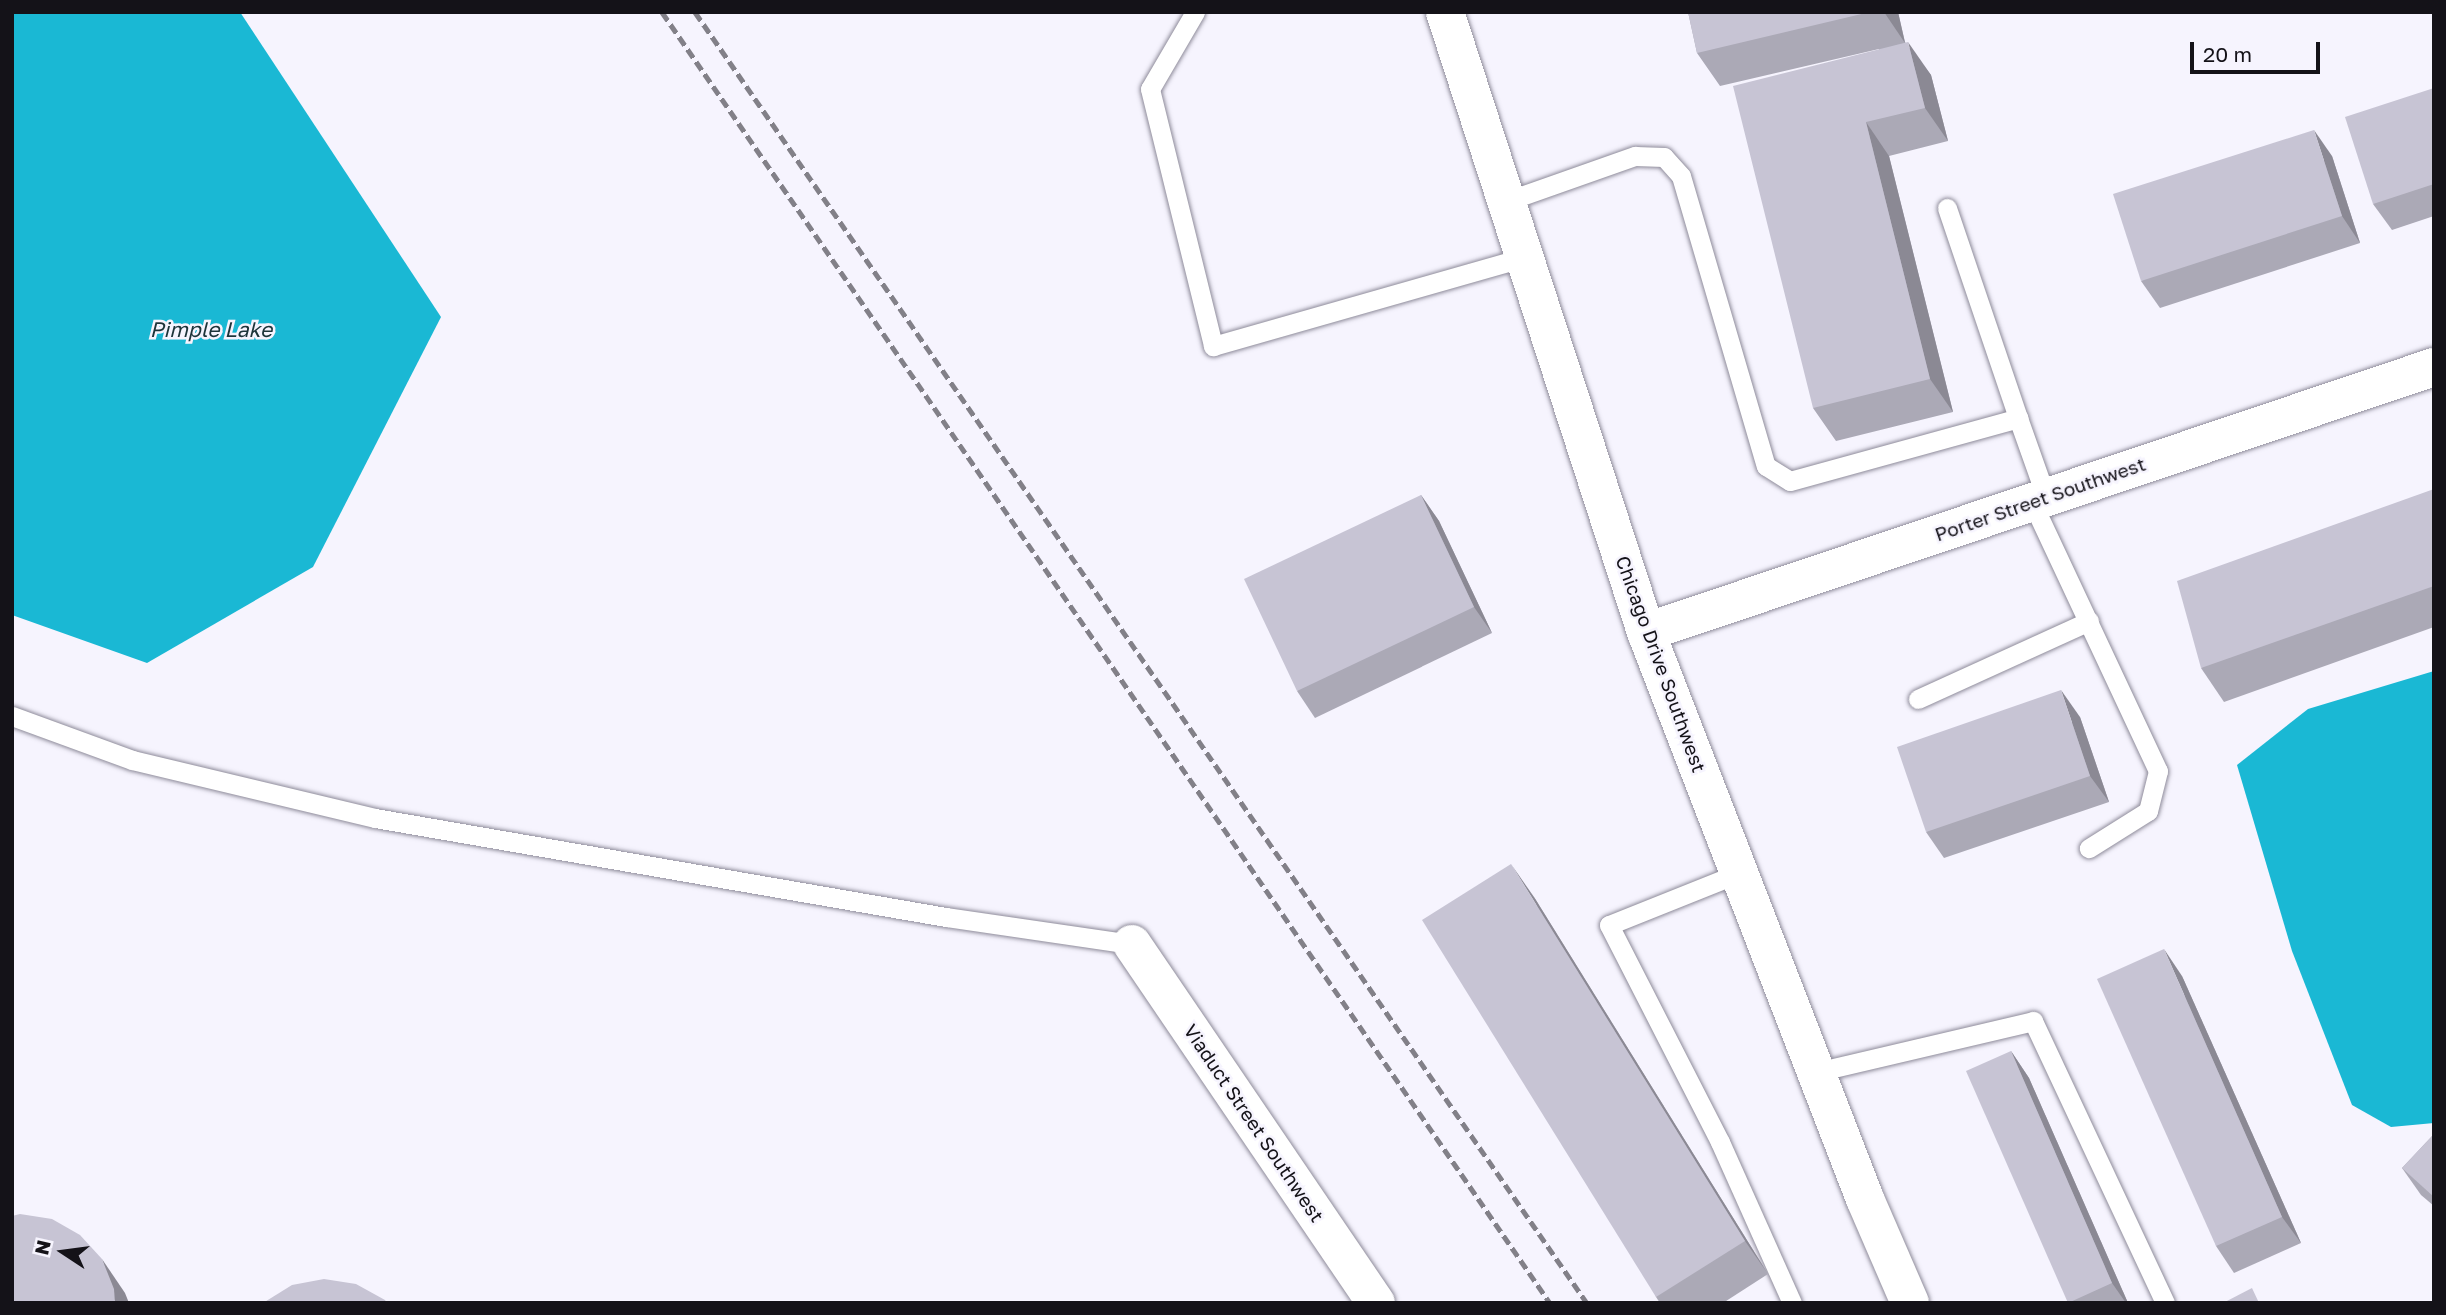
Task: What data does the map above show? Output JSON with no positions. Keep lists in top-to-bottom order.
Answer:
{
  "streets": {
    "main road": ["Porter Street Southwest", "Chicago Drive Southwest", "Viaduct Street Southwest"]
  },
  "crossings": [
    ["Porter Street Southwest", "Chicago Drive Southwest"]
  ],
  "water": ["Pimple Lake"],
  "scale_bar": "20 m",
  "north": "left"
}
